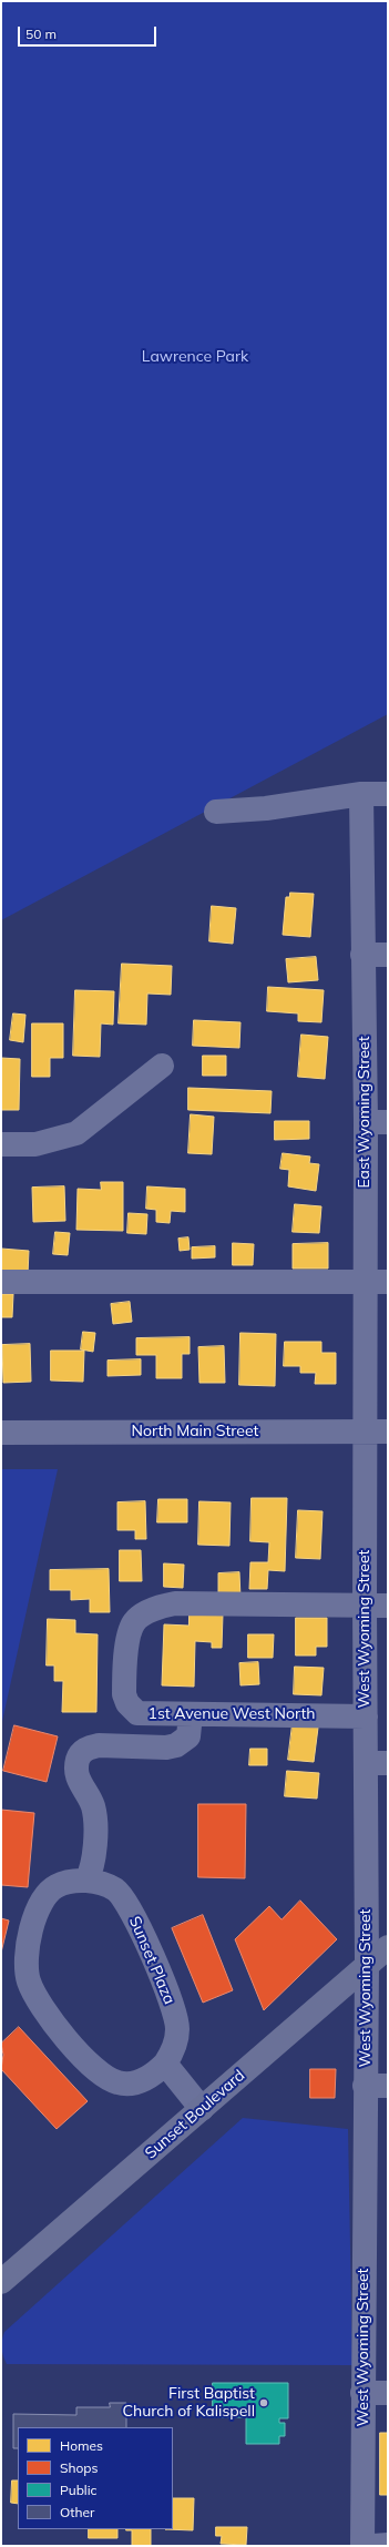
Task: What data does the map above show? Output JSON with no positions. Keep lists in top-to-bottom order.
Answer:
{
  "streets": {
    "main road": ["Sunset Boulevard"],
    "street": [
      "East Wyoming Street",
      "North Main Street",
      "West Wyoming Street",
      "1st Avenue West North",
      "Sunset Plaza"
    ]
  },
  "crossings": [
    ["East Wyoming Street", "North Main Street"],
    ["East Wyoming Street", "West Wyoming Street"],
    ["North Main Street", "West Wyoming Street"],
    ["West Wyoming Street", "1st Avenue West North"],
    ["West Wyoming Street", "Sunset Boulevard"]
  ],
  "parks": ["Lawrence Park"],
  "places": ["First Baptist Church of Kalispell"],
  "legend": [
    "Homes",
    "Shops",
    "Public",
    "Other"
  ],
  "scale_bar": "50 m"
}
